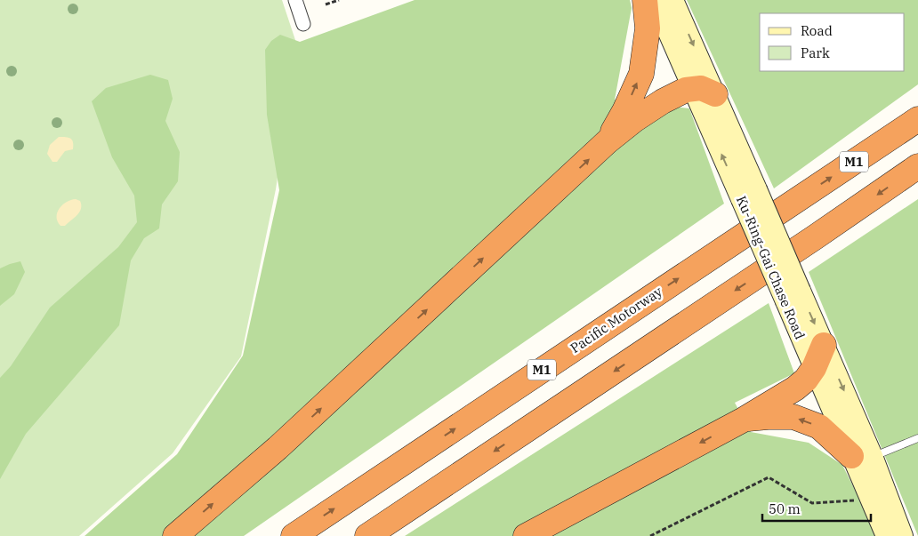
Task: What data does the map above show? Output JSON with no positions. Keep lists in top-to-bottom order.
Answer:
{
  "streets": {
    "highway": ["M1", "Pacific Motorway"],
    "main road": ["Ku-Ring-Gai Chase Road"]
  },
  "legend": ["Road", "Park"],
  "scale_bar": "50 m"
}
